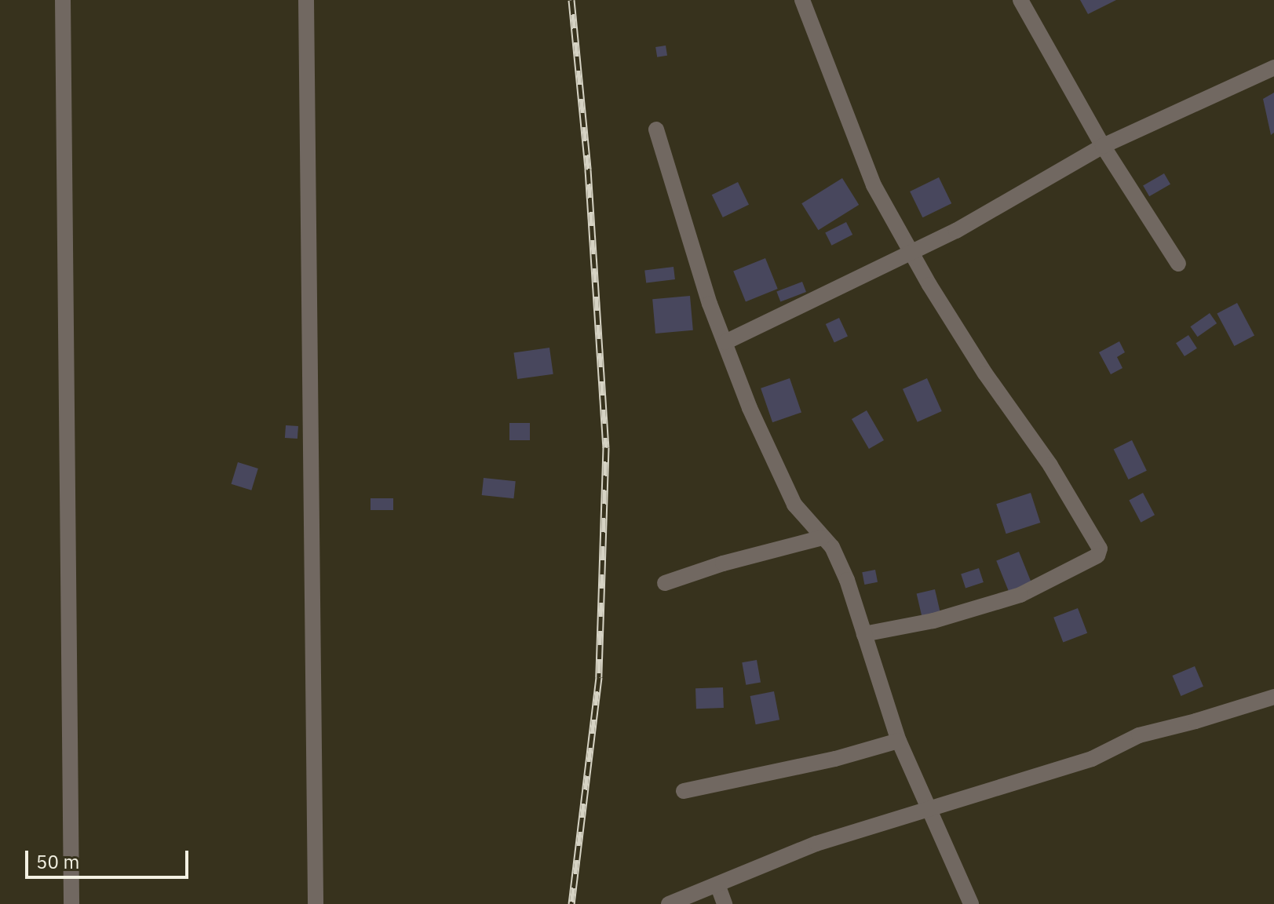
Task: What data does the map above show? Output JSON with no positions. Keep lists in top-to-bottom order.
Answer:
{
  "scale_bar": "50 m"
}
